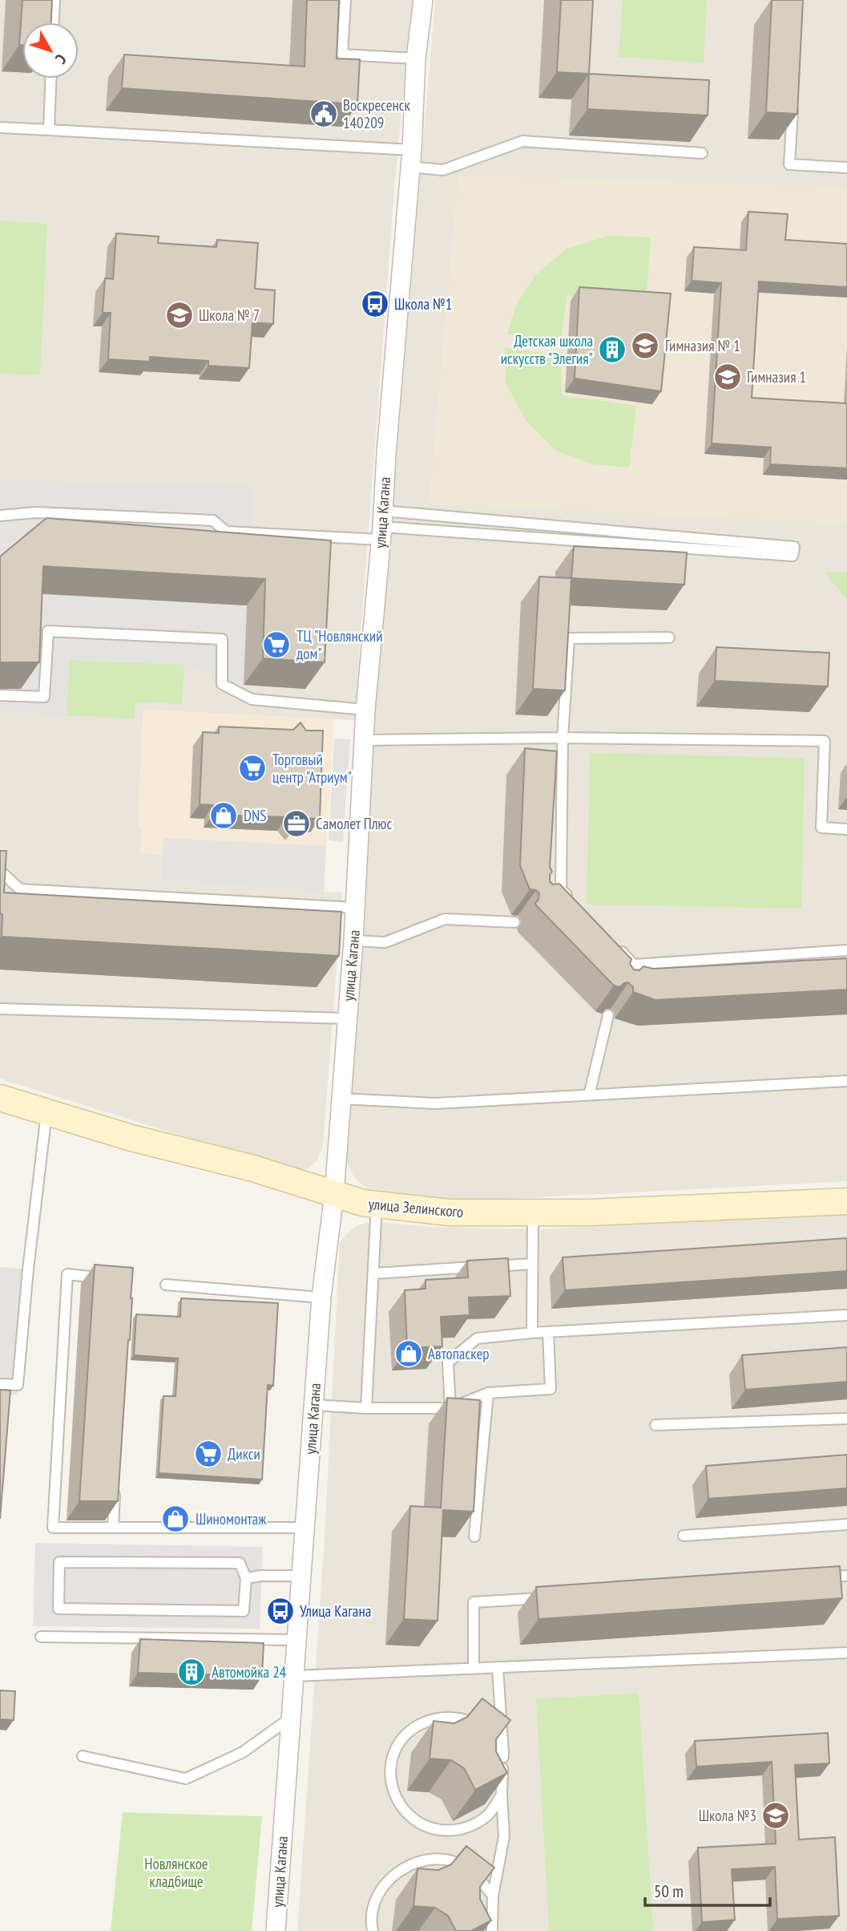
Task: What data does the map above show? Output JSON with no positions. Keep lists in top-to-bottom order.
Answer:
{
  "streets": {
    "street": ["улица Кагана", "улица Зелинского"]
  },
  "crossings": [
    ["улица Кагана", "улица Зелинского"]
  ],
  "parks": ["Новлянское кладбище"],
  "places": {
    "public building": ["Воскресенск 140209"],
    "bus stop": ["Школа №1", "Улица Кагана"],
    "school or university": [
      "Школа № 7",
      "Гимназия № 1",
      "Гимназия 1",
      "Школа №3"
    ],
    "building": ["Детская школа искусств \"Элегия\"", "Автомойка 24"],
    "supermarket": ["ТЦ \"Новлянский дом\"", "Торговый центр \"Атриум\"", "Дикси"],
    "shop": ["DNS", "Автопаскер", "Шиномонтаж"],
    "office": ["Самолет Плюс"]
  },
  "scale_bar": "50 m",
  "north": "bottom right"
}
